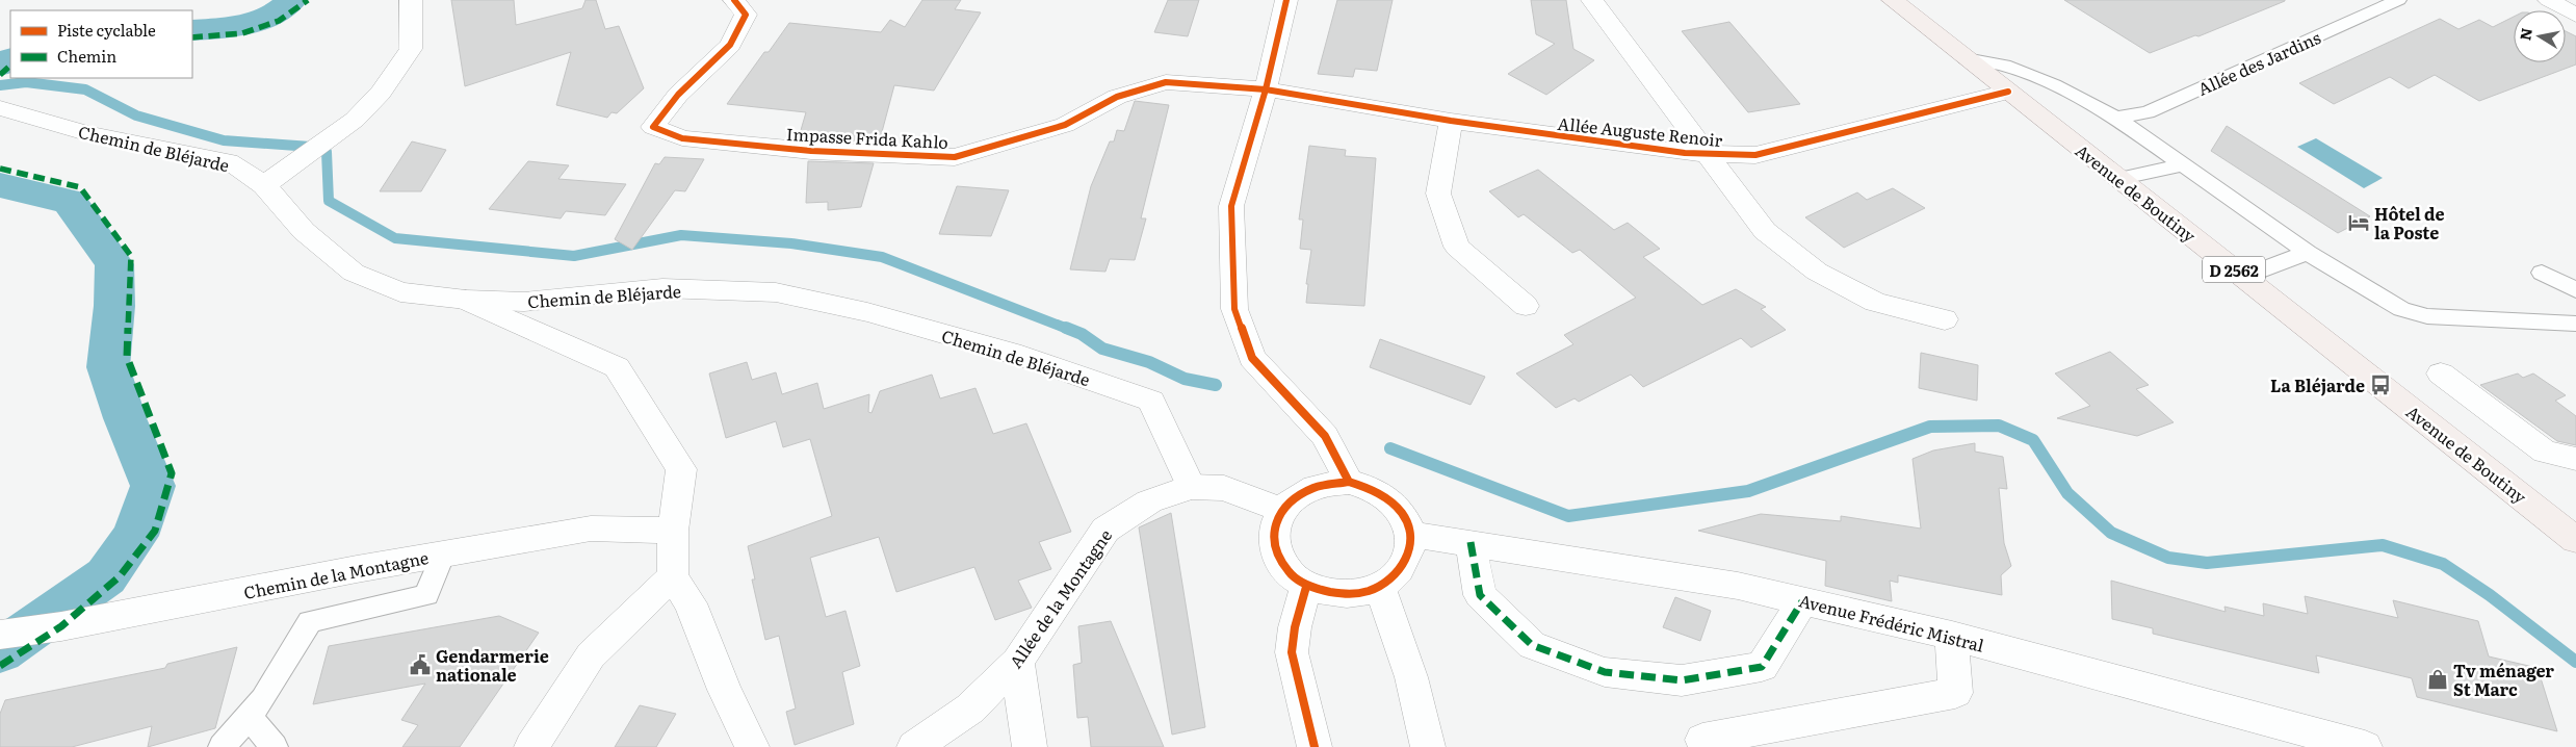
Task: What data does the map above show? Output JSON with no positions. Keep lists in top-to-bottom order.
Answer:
{
  "streets": {
    "main road": ["Avenue de Boutiny", "D 2562"],
    "street": [
      "Allée Auguste Renoir",
      "Impasse Frida Kahlo",
      "Chemin de Bléjarde",
      "Chemin de la Montagne",
      "Allée de la Montagne",
      "Avenue Frédéric Mistral"
    ],
    "lane": ["Allée des Jardins"]
  },
  "crossings": [
    ["Allée Auguste Renoir", "Impasse Frida Kahlo"],
    ["Allée Auguste Renoir", "Avenue de Boutiny"],
    ["Chemin de Bléjarde", "Allée de la Montagne"],
    ["Allée de la Montagne", "Avenue Frédéric Mistral"]
  ],
  "places": {
    "hotel": ["Hôtel de la Poste"],
    "bus stop": ["La Bléjarde"],
    "public building": ["Gendarmerie nationale"],
    "shop": ["Tv ménager St Marc"]
  },
  "legend": ["Piste cyclable", "Chemin"],
  "north": "left"
}
